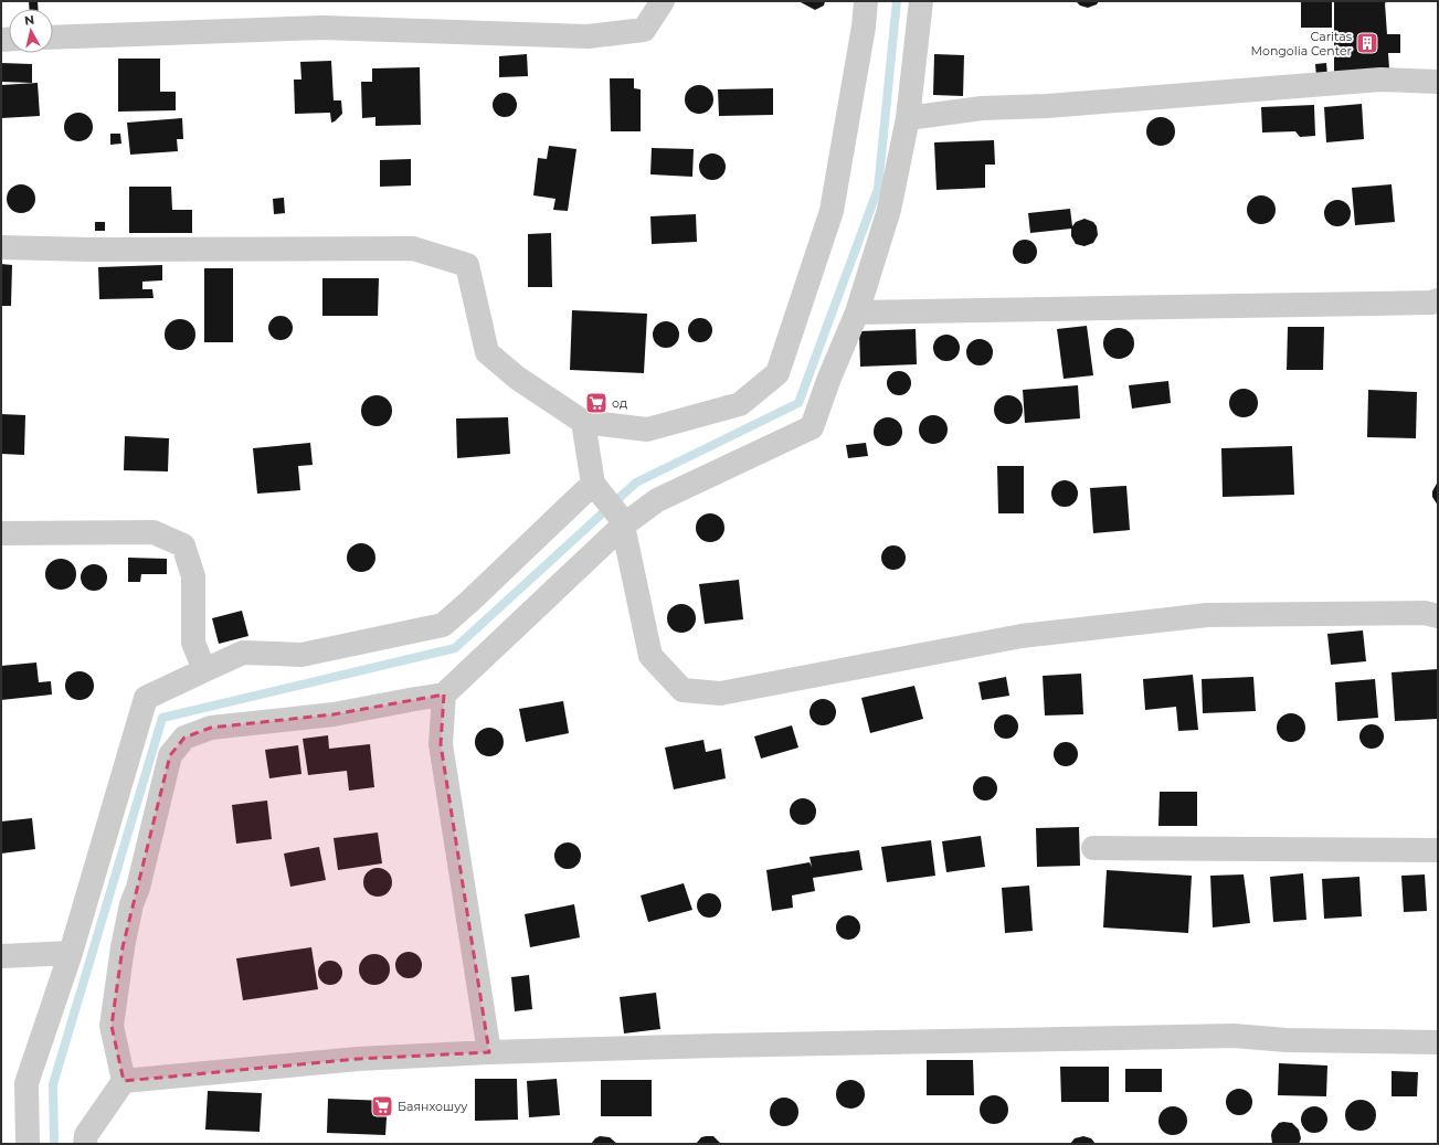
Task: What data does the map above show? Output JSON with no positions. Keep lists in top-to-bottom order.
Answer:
{
  "places": {
    "building": ["Caritas Mongolia Center"],
    "supermarket": ["од", "Баянхошуу"]
  },
  "north": "top"
}
